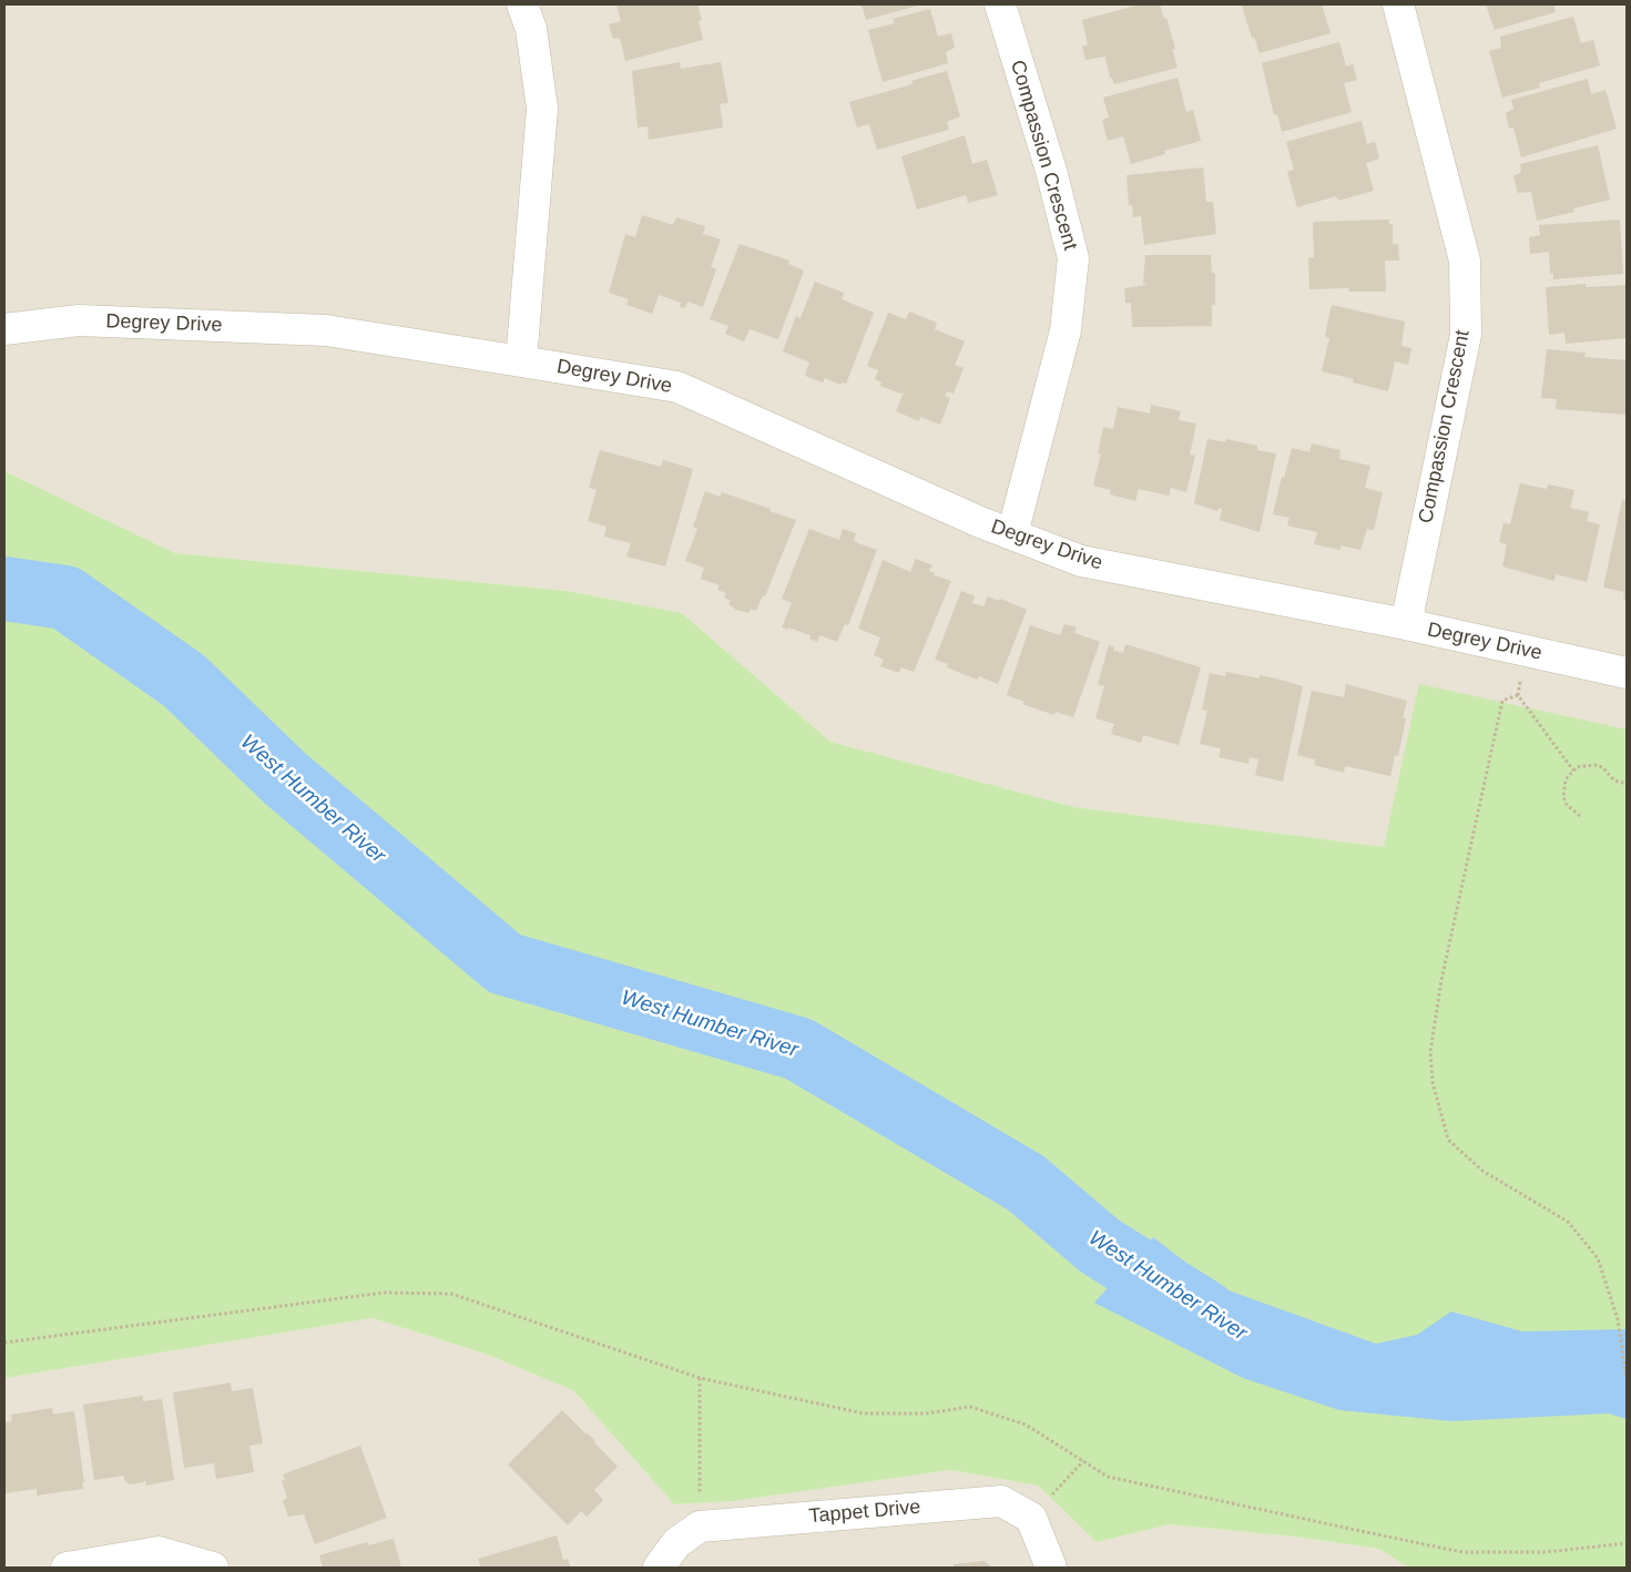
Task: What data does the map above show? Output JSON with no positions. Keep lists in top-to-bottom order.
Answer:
{
  "streets": {
    "street": ["Compassion Crescent", "Degrey Drive", "Tappet Drive"]
  },
  "crossings": [
    ["Compassion Crescent", "Degrey Drive"]
  ],
  "water": ["West Humber River"]
}
